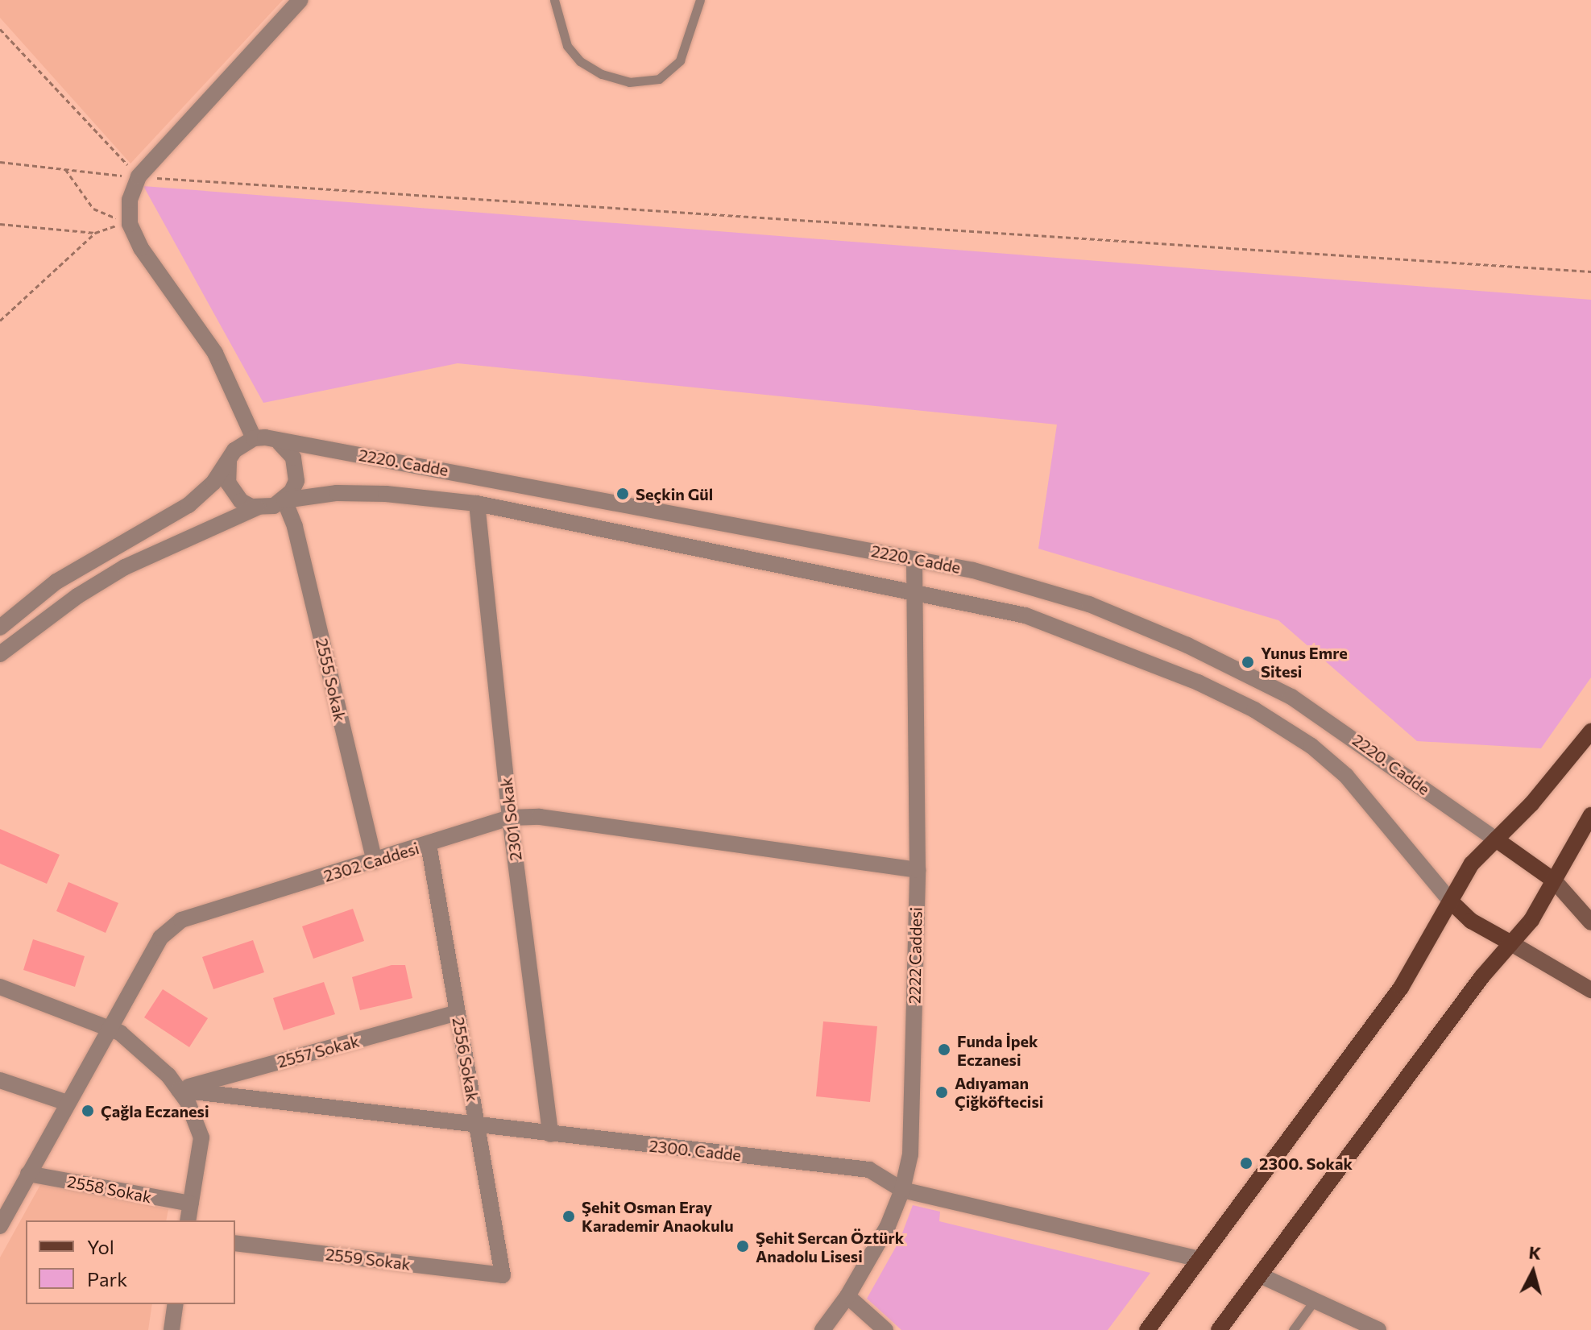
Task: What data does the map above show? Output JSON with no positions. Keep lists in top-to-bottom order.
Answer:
{
  "streets": {
    "street": [
      "2220. Cadde",
      "2555 Sokak",
      "2301 Sokak",
      "2302 Caddesi",
      "2222 Caddesi",
      "2557 Sokak",
      "2556 Sokak",
      "2300. Cadde",
      "2558 Sokak",
      "2559 Sokak"
    ]
  },
  "crossings": [
    ["2220. Cadde", "2555 Sokak"],
    ["2220. Cadde", "2301 Sokak"],
    ["2220. Cadde", "2222 Caddesi"],
    ["2555 Sokak", "2302 Caddesi"],
    ["2301 Sokak", "2302 Caddesi"],
    ["2301 Sokak", "2300. Cadde"],
    ["2302 Caddesi", "2222 Caddesi"],
    ["2302 Caddesi", "2556 Sokak"],
    ["2302 Caddesi", "2558 Sokak"],
    ["2222 Caddesi", "2300. Cadde"],
    ["2557 Sokak", "2556 Sokak"],
    ["2557 Sokak", "2300. Cadde"],
    ["2556 Sokak", "2300. Cadde"],
    ["2556 Sokak", "2559 Sokak"]
  ],
  "places": [
    "Seçkin Gül",
    "Yunus Emre Sitesi",
    "Funda İpek Eczanesi",
    "Adıyaman Çiğköftecisi",
    "Çağla Eczanesi",
    "2300. Sokak",
    "Şehit Osman Eray Karademir Anaokulu",
    "Şehit Sercan Öztürk Anadolu Lisesi"
  ],
  "legend": ["Yol", "Park"],
  "north": "top"
}
